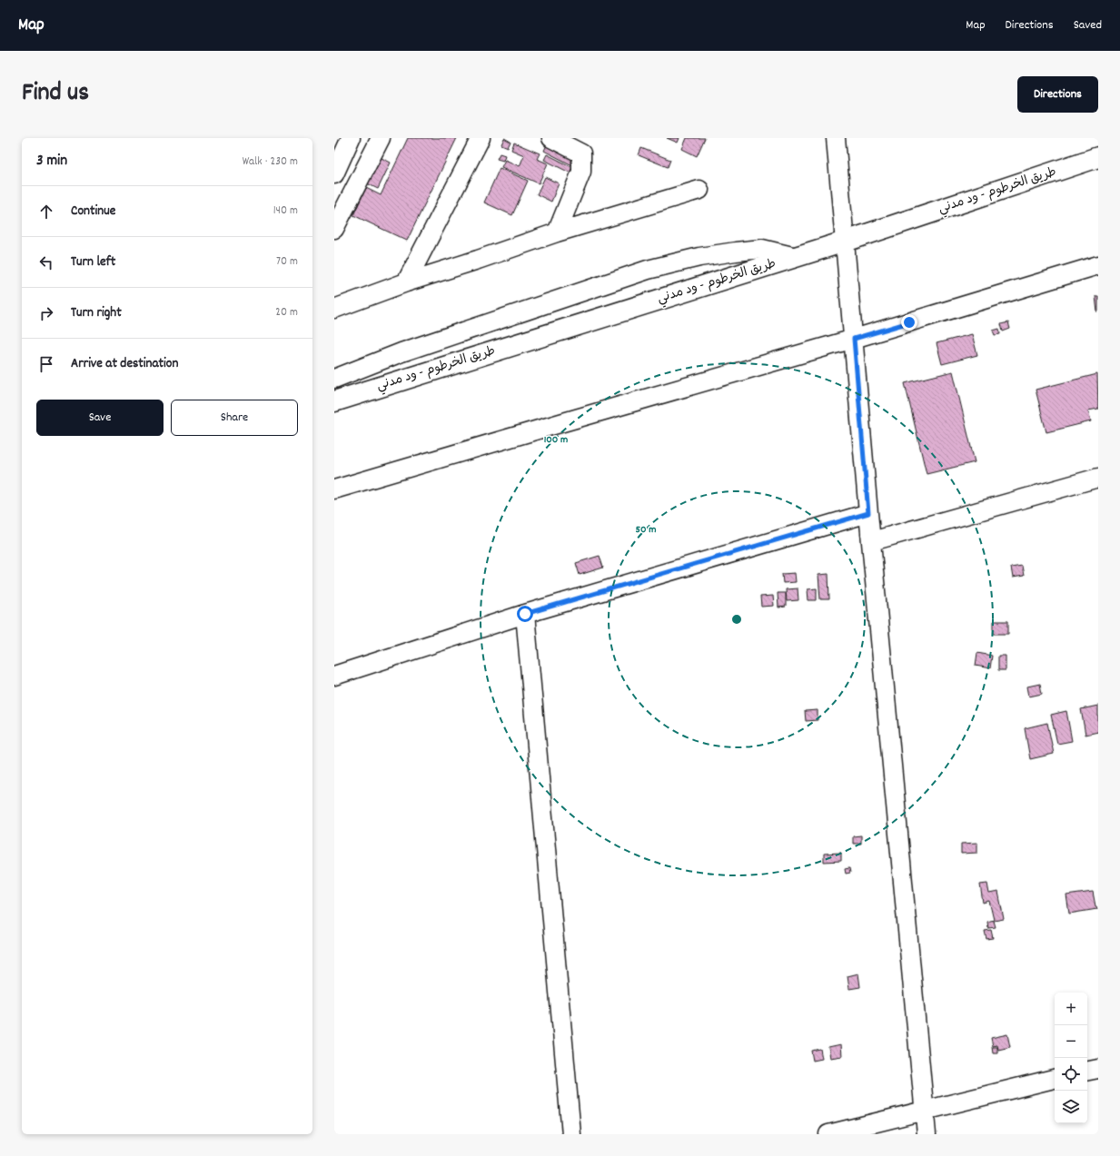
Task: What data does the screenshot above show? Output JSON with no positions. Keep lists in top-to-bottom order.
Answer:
{
  "streets": {
    "highway": ["طريق الخرطوم - ود مدني"]
  },
  "page": {
    "header": "Map",
    "nav": ["Map", "Directions", "Saved"],
    "title": "Find us",
    "buttons": [
      "Directions",
      ["Save", "Share"]
    ],
    "heading": ["3 min", "Walk · 230 m"],
    "list": [
      ["Continue", "140 m"],
      ["Turn left", "70 m"],
      ["Turn right", "20 m"],
      "Arrive at destination"
    ],
    "map_buttons": ["+", "−"]
  },
  "rings": ["100 m", "50 m"]
}
